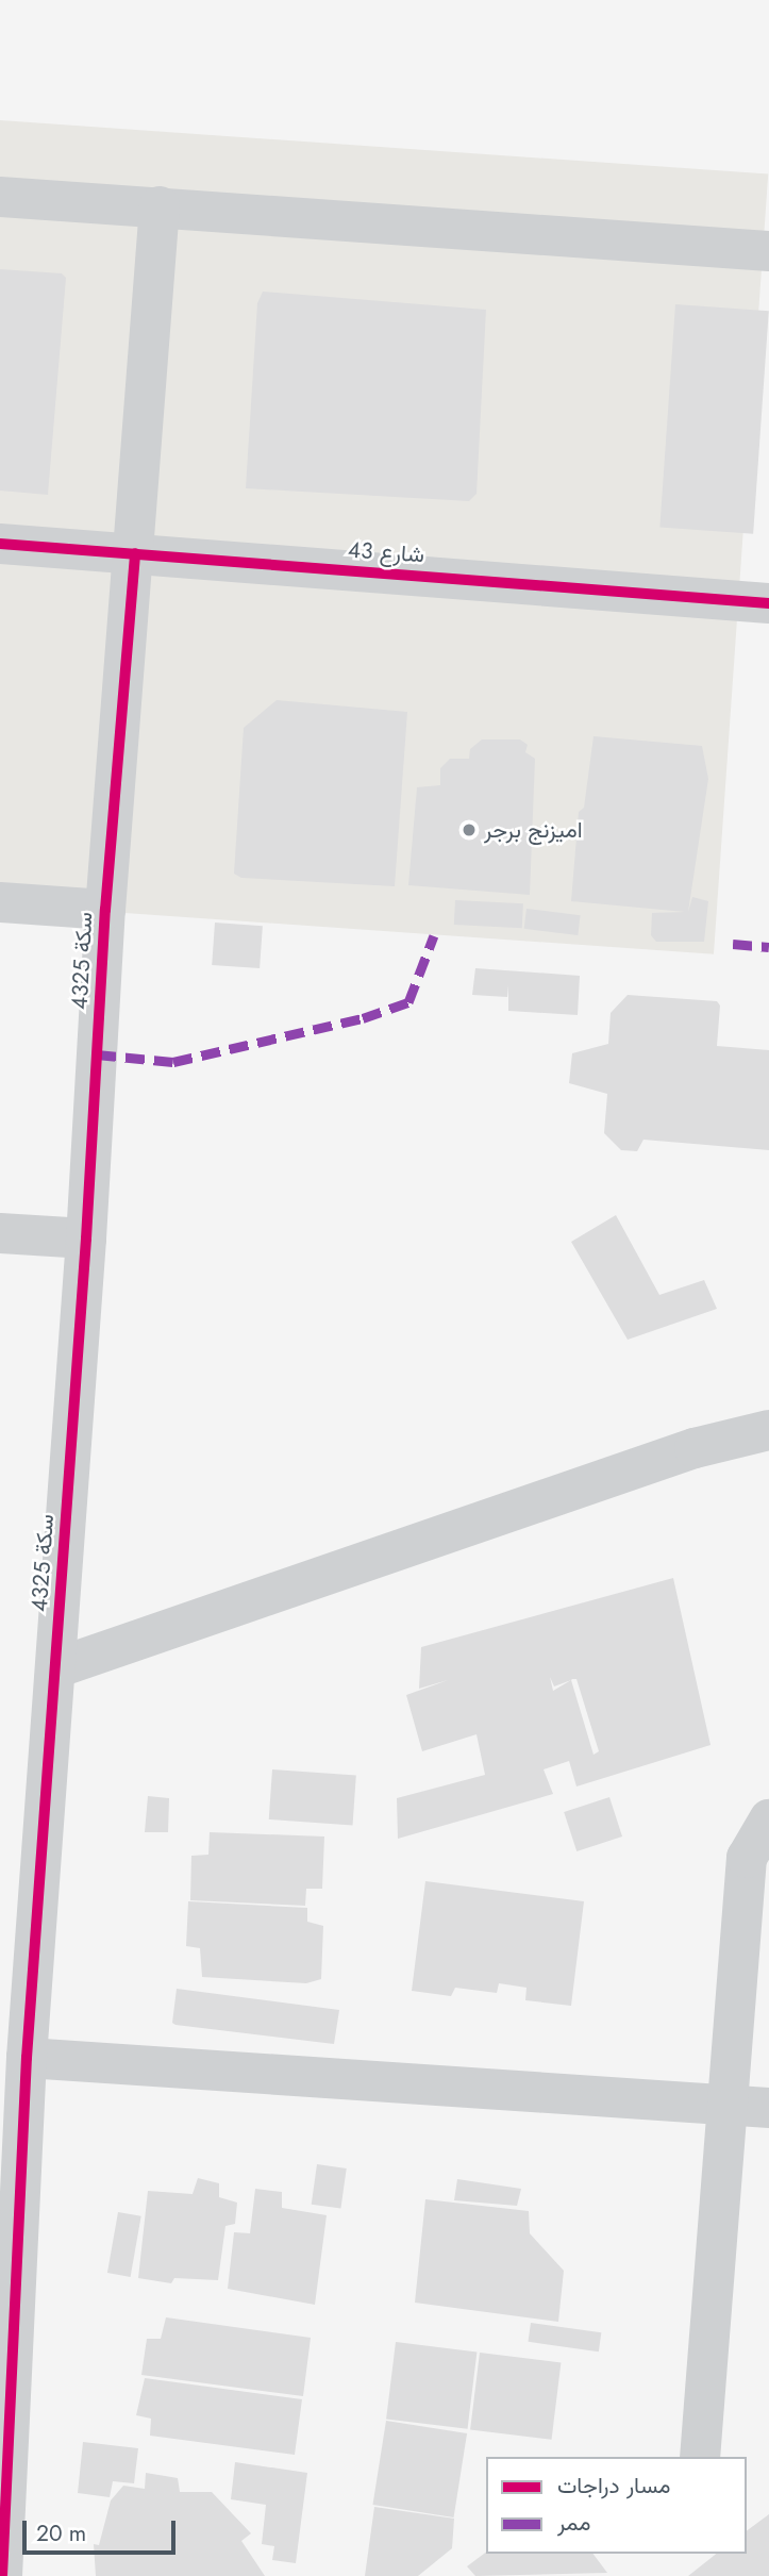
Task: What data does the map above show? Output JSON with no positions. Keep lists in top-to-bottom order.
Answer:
{
  "streets": {
    "street": ["شارع 43", "سكة 4325"]
  },
  "crossings": [
    ["شارع 43", "سكة 4325"]
  ],
  "places": ["اميزنج برجر"],
  "legend": ["مسار دراجات", "ممر"],
  "scale_bar": "20 m"
}
